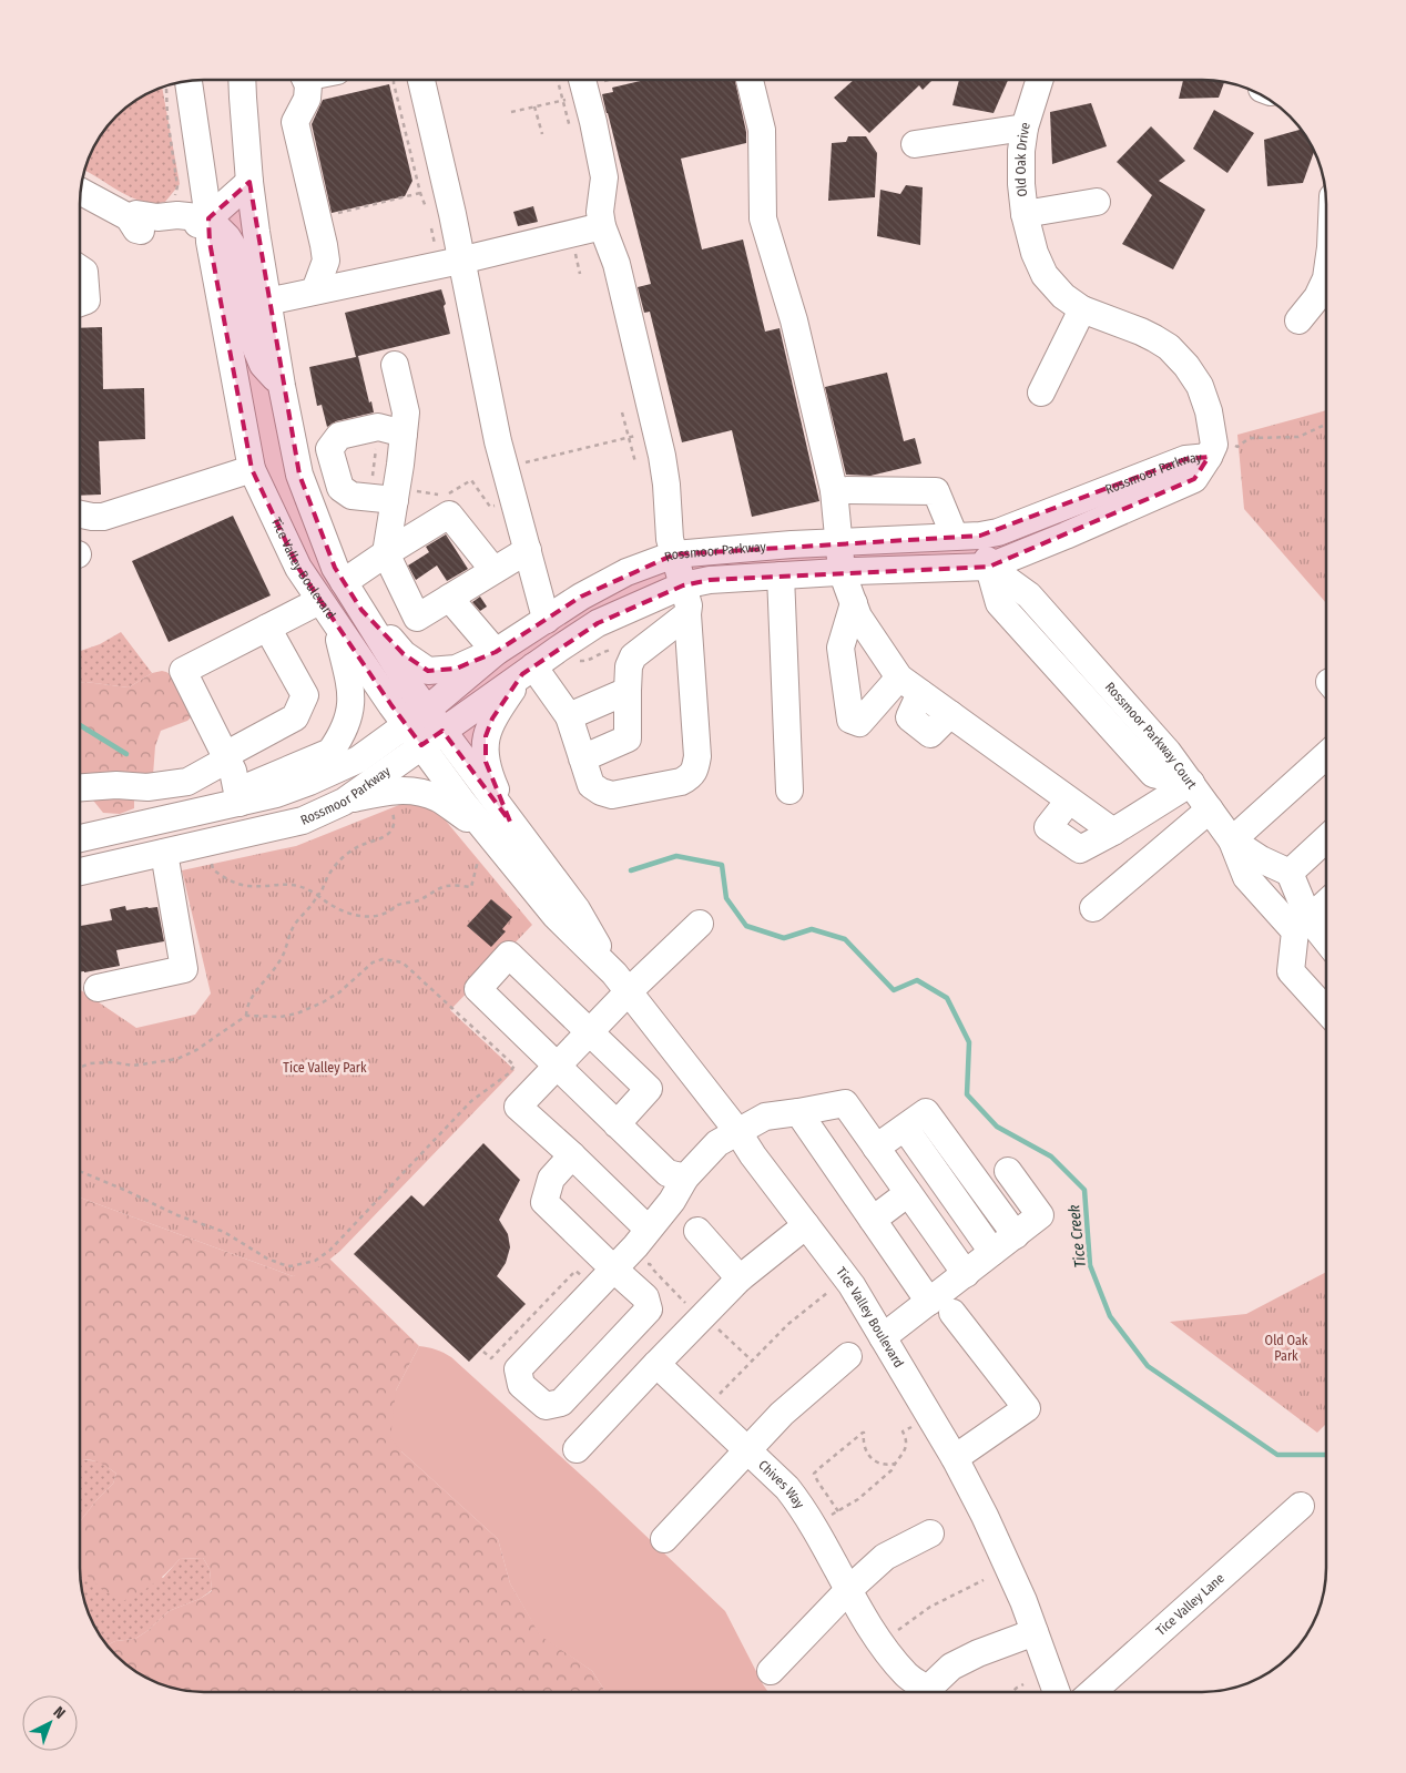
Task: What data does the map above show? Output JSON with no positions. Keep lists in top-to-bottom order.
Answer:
{
  "streets": {
    "street": [
      "Old Oak Drive",
      "Rossmoor Parkway",
      "Tice Valley Boulevard",
      "Rossmoor Parkway Court",
      "Chives Way",
      "Tice Valley Lane"
    ]
  },
  "crossings": [
    ["Old Oak Drive", "Rossmoor Parkway"],
    ["Rossmoor Parkway", "Tice Valley Boulevard"],
    ["Rossmoor Parkway", "Rossmoor Parkway Court"],
    ["Tice Valley Boulevard", "Chives Way"]
  ],
  "water": ["Tice Creek"],
  "parks": ["Tice Valley Park", "Old Oak Park"],
  "north": "top right"
}
